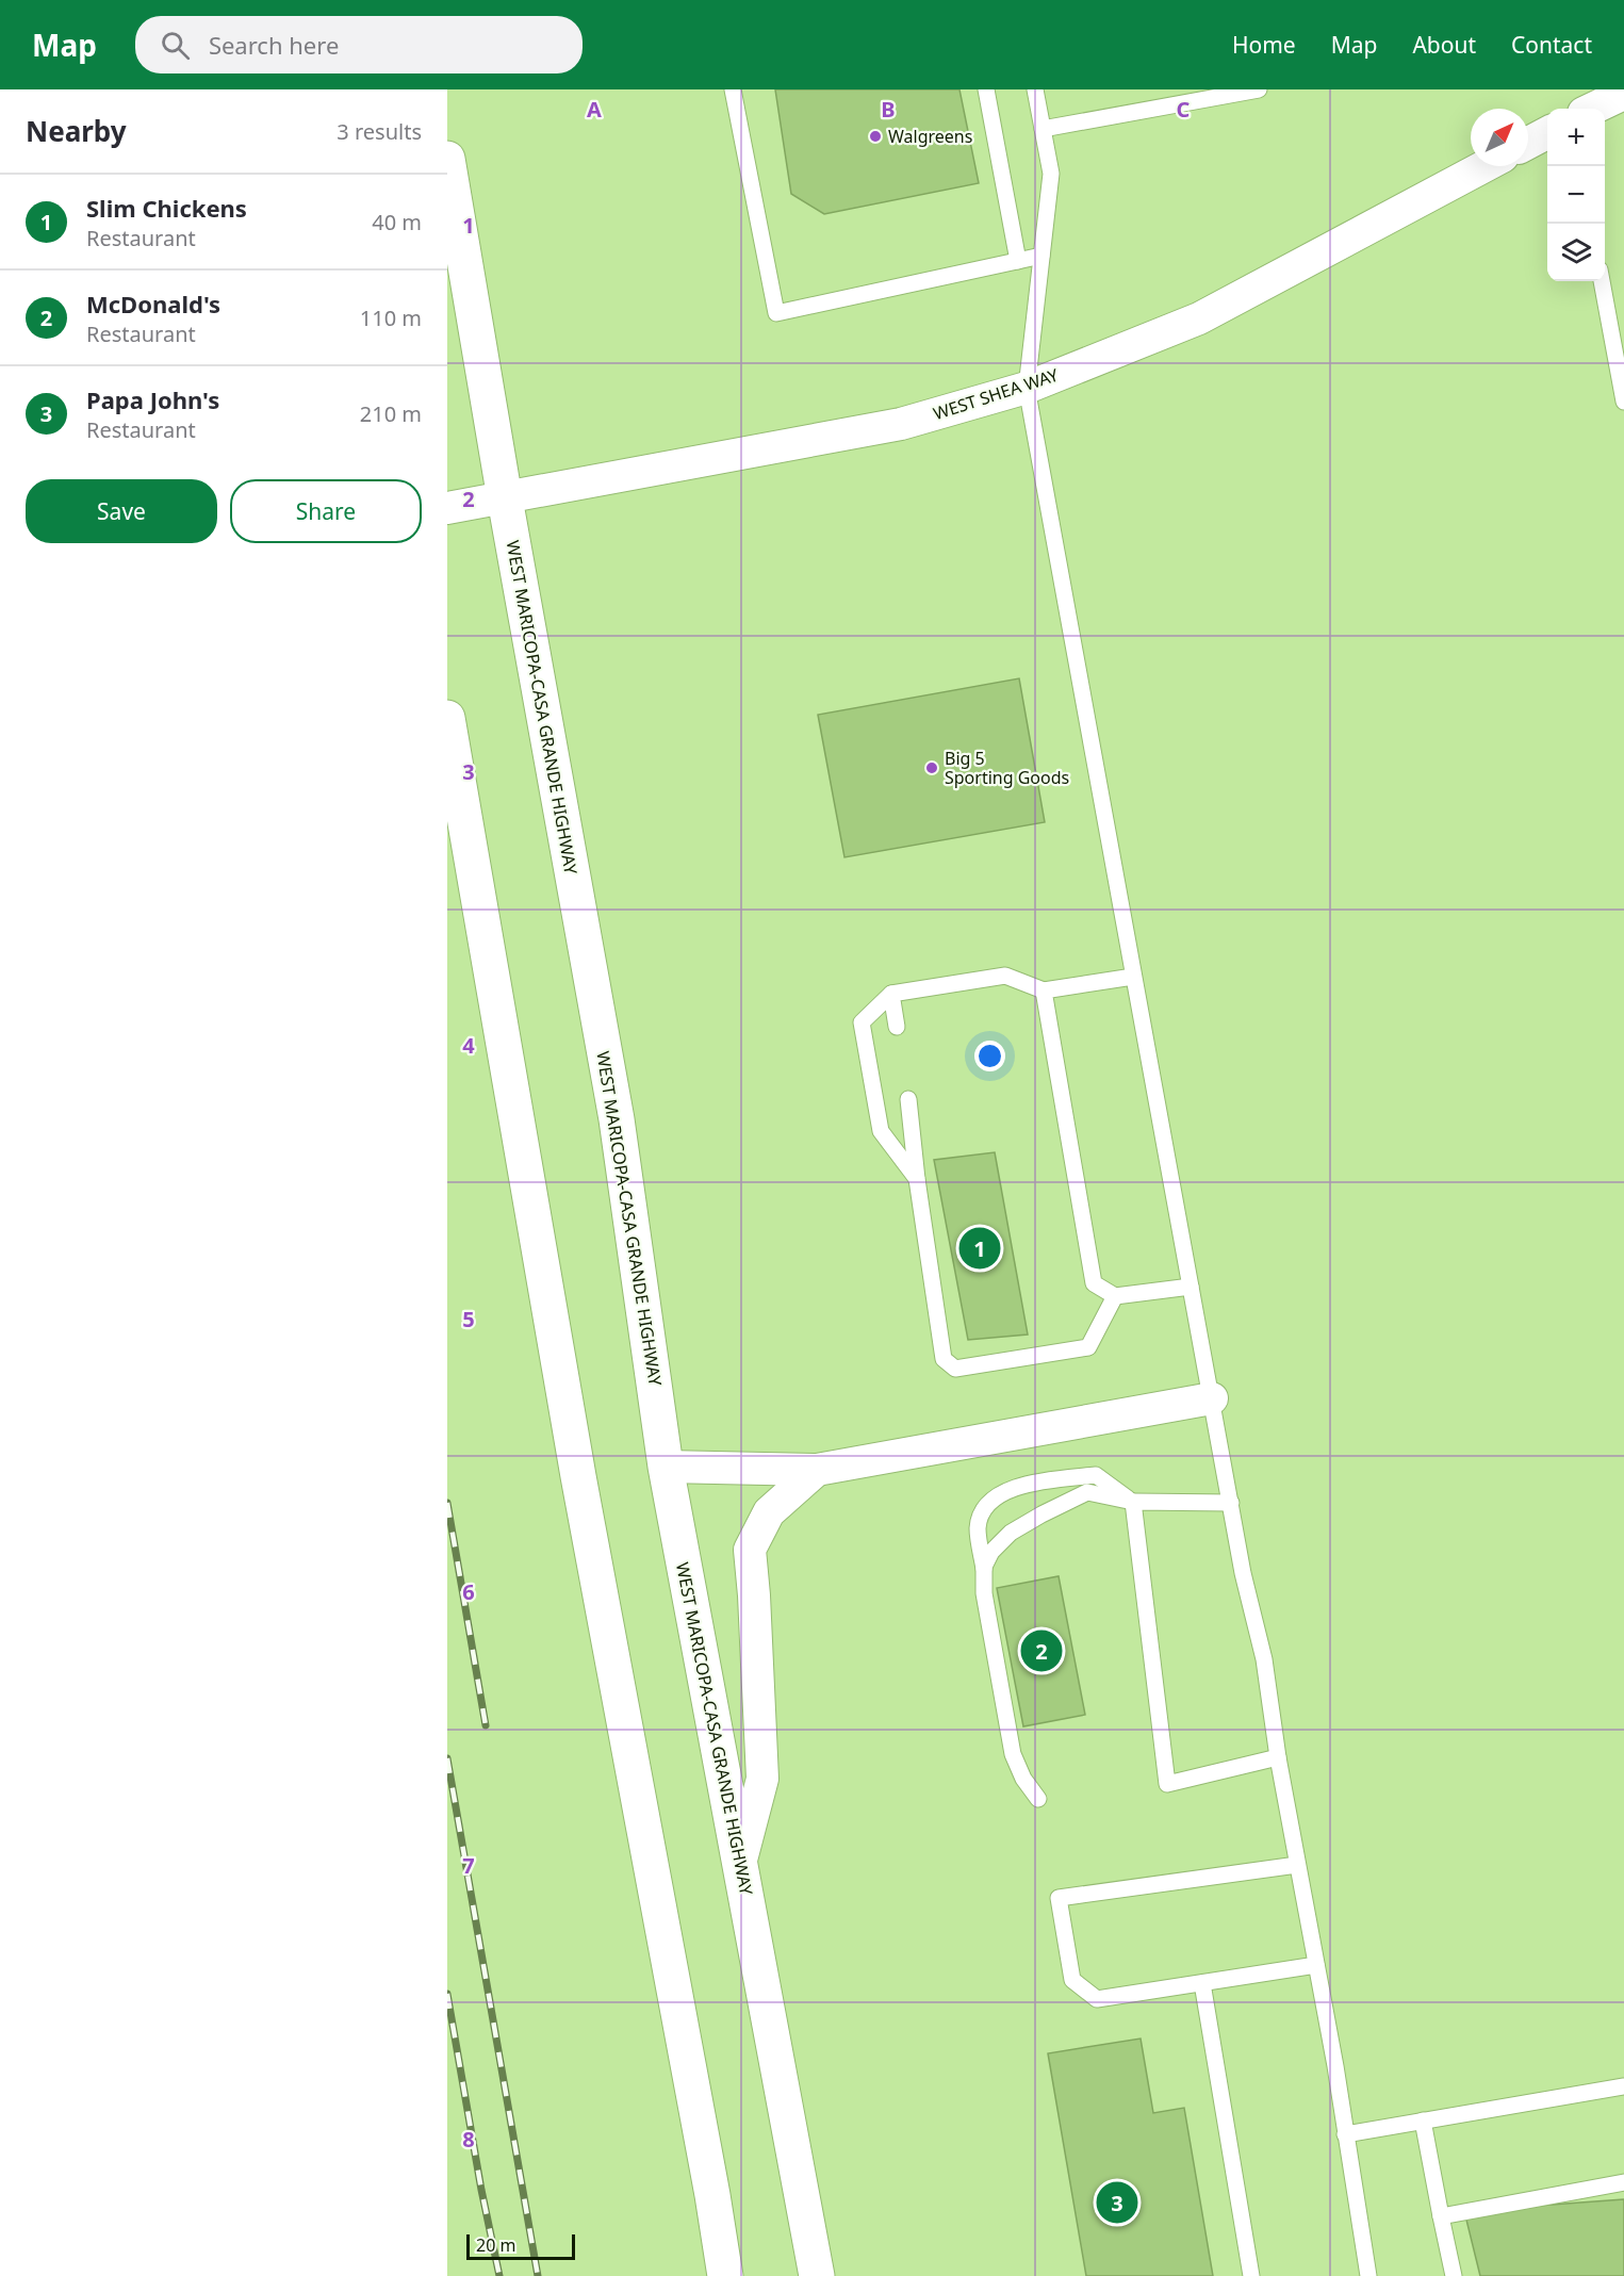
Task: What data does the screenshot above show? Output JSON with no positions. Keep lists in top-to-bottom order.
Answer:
{
  "streets": {
    "main road": ["WEST MARICOPA-CASA GRANDE HIGHWAY"],
    "street": ["WEST SHEA WAY"]
  },
  "crossings": [
    ["WEST SHEA WAY", "WEST MARICOPA-CASA GRANDE HIGHWAY"]
  ],
  "places": ["Walgreens", "Big 5 Sporting Goods"],
  "scale_bar": "20 m",
  "north": "top right",
  "page": {
    "header": "Map",
    "search": "Search here",
    "nav": [
      "Home",
      "Map",
      "About",
      "Contact"
    ],
    "heading": ["Nearby", "3 results"],
    "map_buttons": ["+", "−"],
    "list": [
      {
        "mark": "1",
        "name": "Slim Chickens",
        "note": "Restaurant",
        "value": "40 m"
      },
      {
        "mark": "2",
        "name": "McDonald's",
        "note": "Restaurant",
        "value": "110 m"
      },
      {
        "mark": "3",
        "name": "Papa John's",
        "note": "Restaurant",
        "value": "210 m"
      }
    ],
    "buttons": ["Save", "Share"],
    "pins": ["1", "2", "3"],
    "scale": "20 m"
  },
  "grid": {
    "columns": ["A", "B", "C"],
    "rows": [
      "1",
      "2",
      "3",
      "4",
      "5",
      "6",
      "7",
      "8"
    ]
  }
}
